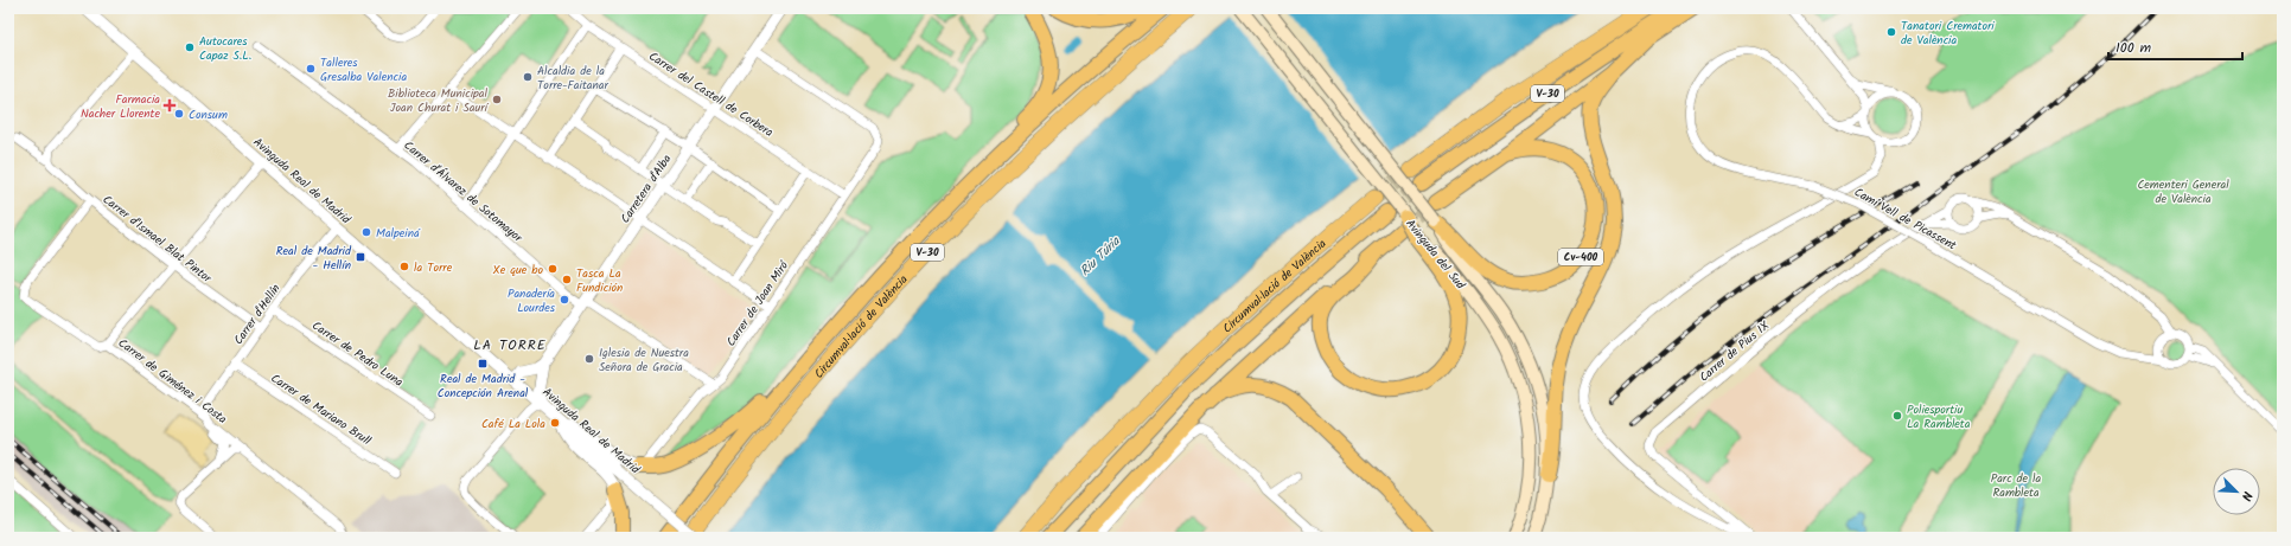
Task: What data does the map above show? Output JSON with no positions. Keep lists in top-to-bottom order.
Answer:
{
  "streets": {
    "highway": ["V-30", "Cv-400", "Circumval·lació de València"],
    "main road": ["Avinguda del Sud"],
    "street": [
      "Carrer del Castell de Corbera",
      "Avinguda Real de Madrid",
      "Carretera d'Alba",
      "Carrer d'Álvarez de Sotomayor",
      "Camí Vell de Picassent",
      "Carrer d'Ismael Blat Pintor",
      "Carrer de Joan Miró",
      "Carrer d'Hellín",
      "Carrer de Pius IX",
      "Carrer de Pedro Luna",
      "Carrer de Giménez i Costa",
      "Carrer de Mariano Brull"
    ]
  },
  "crossings": [
    ["Carrer del Castell de Corbera", "Carretera d'Alba"],
    ["Carrer del Castell de Corbera", "Carrer de Joan Miró"],
    ["Avinguda Real de Madrid", "Carretera d'Alba"],
    ["Avinguda Real de Madrid", "Circumval·lació de València"],
    ["Avinguda Real de Madrid", "Carrer d'Hellín"],
    ["Carretera d'Alba", "Carrer d'Álvarez de Sotomayor"],
    ["Carretera d'Alba", "Carrer de Joan Miró"],
    ["Carrer d'Álvarez de Sotomayor", "Carrer de Joan Miró"],
    ["Carrer d'Ismael Blat Pintor", "Carrer d'Hellín"],
    ["Carrer d'Ismael Blat Pintor", "Carrer de Giménez i Costa"],
    ["Avinguda del Sud", "Cv-400"],
    ["Carrer d'Hellín", "Carrer de Pedro Luna"],
    ["Carrer d'Hellín", "Carrer de Giménez i Costa"],
    ["Carrer d'Hellín", "Carrer de Mariano Brull"]
  ],
  "districts": ["LA TORRE"],
  "water": ["Riu Túria"],
  "parks": ["Cementeri General de València", "Parc de la Rambleta"],
  "places": {
    "other": [
      "Tanatori Crematori de València",
      "Autocares Capaz S.L.",
      "Talleres Gresalba Valencia",
      "Alcaldia de la Torre-Faitanar",
      "Biblioteca Municipal Joan Churat i Saurí",
      "Consum",
      "Malpeiná",
      "la Torre",
      "Xe que bo",
      "Tasca La Fundición",
      "Panadería Lourdes",
      "Iglesia de Nuestra Señora de Gracia",
      "Poliesportiu La Rambleta",
      "Café La Lola"
    ],
    "health": ["Farmacia Nacher Llorente"],
    "transit": ["Real de Madrid - Hellín", "Real de Madrid - Concepción Arenal"]
  },
  "scale_bar": "100 m",
  "north": "bottom right"
}
